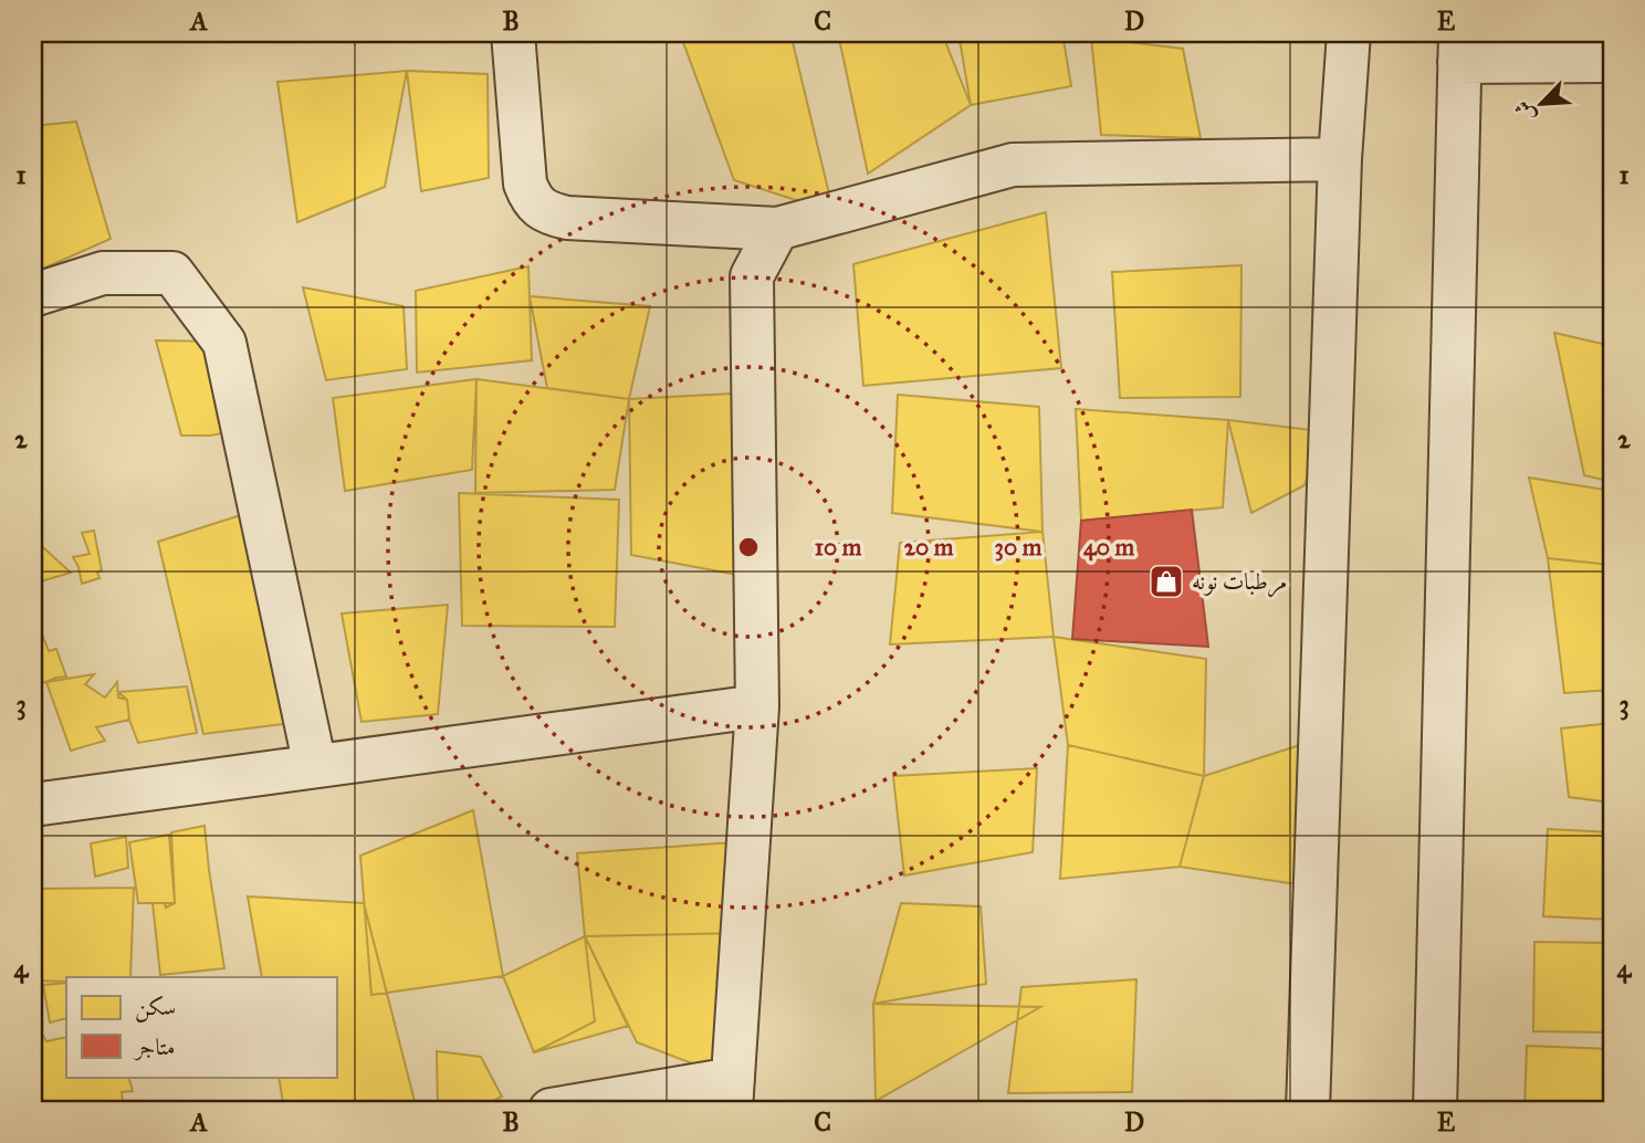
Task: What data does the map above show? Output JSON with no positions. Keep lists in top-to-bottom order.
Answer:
{
  "places": {
    "shop": ["مرطبات نونه"]
  },
  "legend": ["سكن", "متاجر"],
  "north": "bottom left",
  "grid": {
    "columns": [
      "A",
      "B",
      "C",
      "D",
      "E"
    ],
    "rows": [
      "1",
      "2",
      "3",
      "4"
    ]
  },
  "rings": [
    "10 m",
    "20 m",
    "30 m",
    "40 m"
  ]
}
